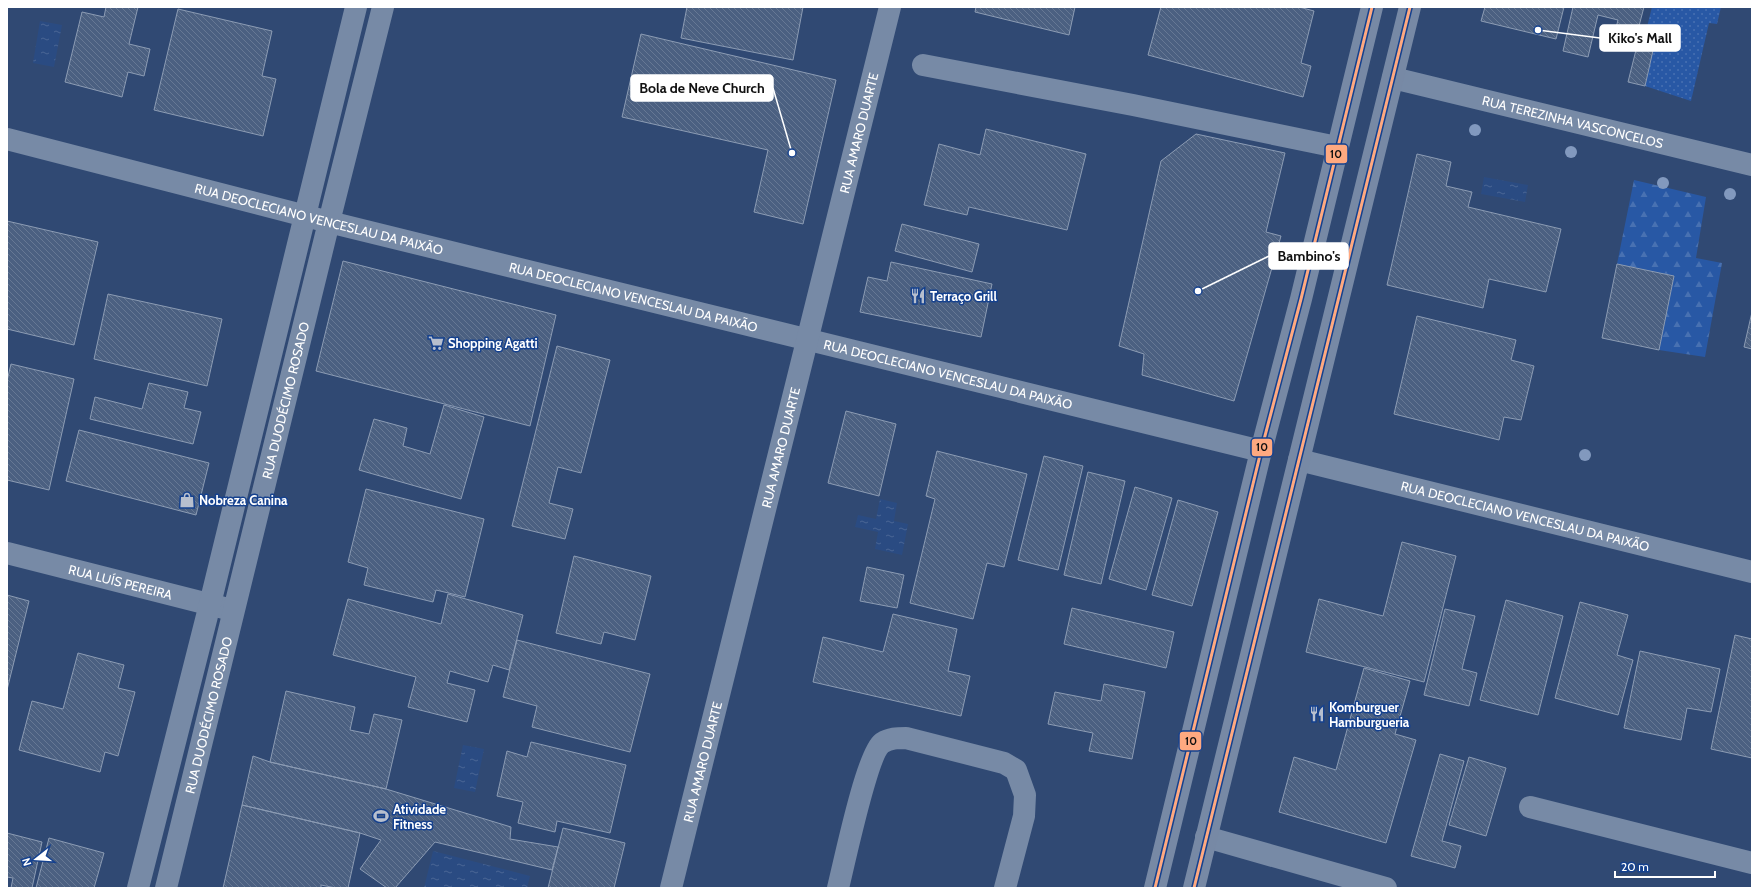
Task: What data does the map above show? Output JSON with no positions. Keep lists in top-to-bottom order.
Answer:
{
  "streets": {
    "street": [
      "RUA TEREZINHA VASCONCELOS",
      "RUA AMARO DUARTE",
      "RUA DEOCLECIANO VENCESLAU DA PAIXÃO",
      "RUA DUODÉCIMO ROSADO",
      "RUA LUÍS PEREIRA"
    ]
  },
  "crossings": [
    ["RUA AMARO DUARTE", "RUA DEOCLECIANO VENCESLAU DA PAIXÃO"],
    ["RUA DEOCLECIANO VENCESLAU DA PAIXÃO", "RUA DUODÉCIMO ROSADO"],
    ["RUA DUODÉCIMO ROSADO", "RUA LUÍS PEREIRA"]
  ],
  "places": {
    "other": ["Kiko's Mall", "Bola de Neve Church", "Bambino's"],
    "restaurant": ["Terraço Grill", "Komburguer Hamburgueria"],
    "supermarket": ["Shopping Agatti"],
    "shop": ["Nobreza Canina"],
    "sports": ["Atividade Fitness"]
  },
  "lines": ["transit line 10"],
  "scale_bar": "20 m",
  "north": "left"
}
